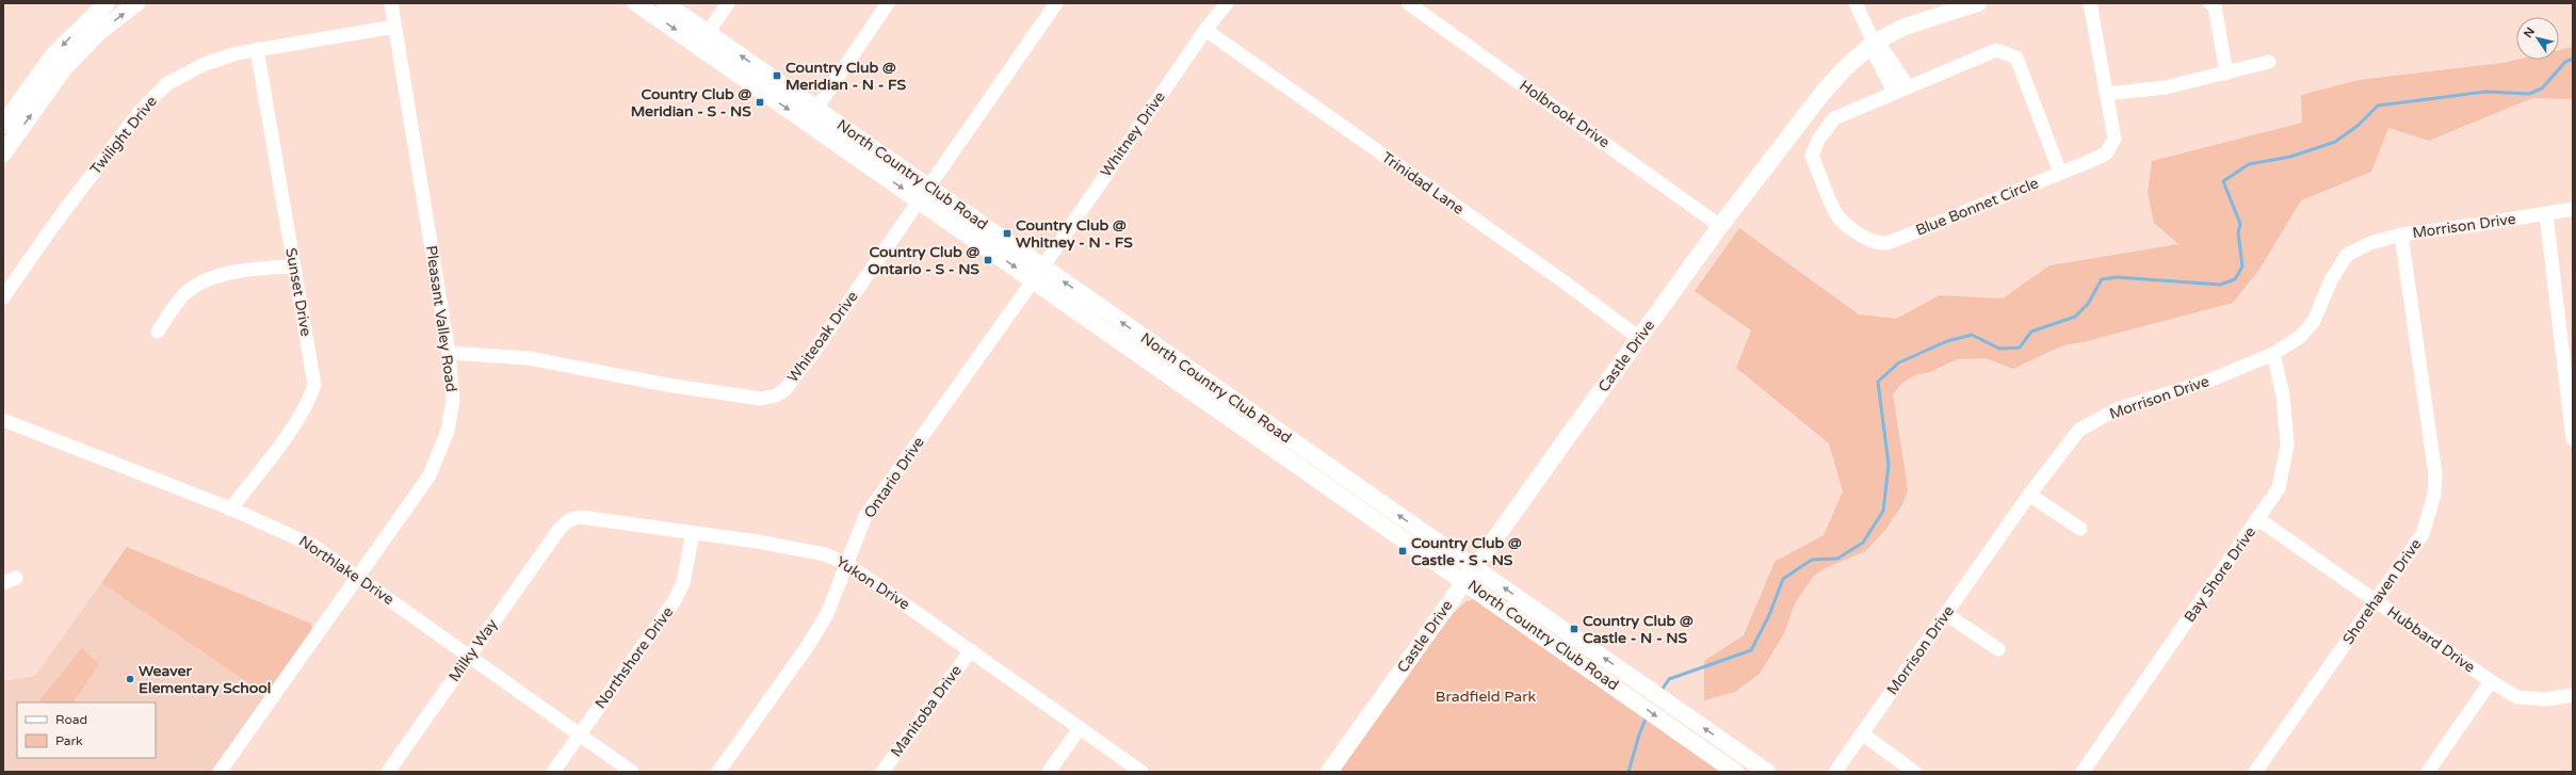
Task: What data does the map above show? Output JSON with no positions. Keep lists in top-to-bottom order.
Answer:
{
  "streets": {
    "main road": ["North Country Club Road", "Castle Drive"],
    "street": [
      "Holbrook Drive",
      "Whitney Drive",
      "Twilight Drive",
      "Trinidad Lane",
      "Blue Bonnet Circle",
      "Morrison Drive",
      "Sunset Drive",
      "Pleasant Valley Road",
      "Whiteoak Drive",
      "Ontario Drive",
      "Northlake Drive",
      "Bay Shore Drive",
      "Yukon Drive",
      "Shorehaven Drive",
      "Hubbard Drive",
      "Milky Way",
      "Northshore Drive",
      "Manitoba Drive"
    ]
  },
  "crossings": [
    ["Holbrook Drive", "Castle Drive"],
    ["Whitney Drive", "North Country Club Road"],
    ["Whitney Drive", "Trinidad Lane"],
    ["Whitney Drive", "Ontario Drive"],
    ["Twilight Drive", "Sunset Drive"],
    ["Twilight Drive", "Pleasant Valley Road"],
    ["North Country Club Road", "Whiteoak Drive"],
    ["North Country Club Road", "Castle Drive"],
    ["North Country Club Road", "Ontario Drive"],
    ["Trinidad Lane", "Castle Drive"],
    ["Morrison Drive", "Bay Shore Drive"],
    ["Morrison Drive", "Shorehaven Drive"],
    ["Sunset Drive", "Northlake Drive"],
    ["Pleasant Valley Road", "Whiteoak Drive"],
    ["Pleasant Valley Road", "Northlake Drive"],
    ["Ontario Drive", "Yukon Drive"],
    ["Northlake Drive", "Milky Way"],
    ["Northlake Drive", "Northshore Drive"],
    ["Bay Shore Drive", "Hubbard Drive"],
    ["Yukon Drive", "Milky Way"],
    ["Yukon Drive", "Northshore Drive"],
    ["Yukon Drive", "Manitoba Drive"],
    ["Shorehaven Drive", "Hubbard Drive"]
  ],
  "parks": ["Bradfield Park"],
  "places": {
    "transit": [
      "Country Club @ Meridian - N - FS",
      "Country Club @ Meridian - S - NS",
      "Country Club @ Whitney - N - FS",
      "Country Club @ Ontario - S - NS",
      "Country Club @ Castle - S - NS",
      "Country Club @ Castle - N - NS"
    ],
    "other": ["Weaver Elementary School"]
  },
  "legend": ["Road", "Park"],
  "north": "top left"
}
